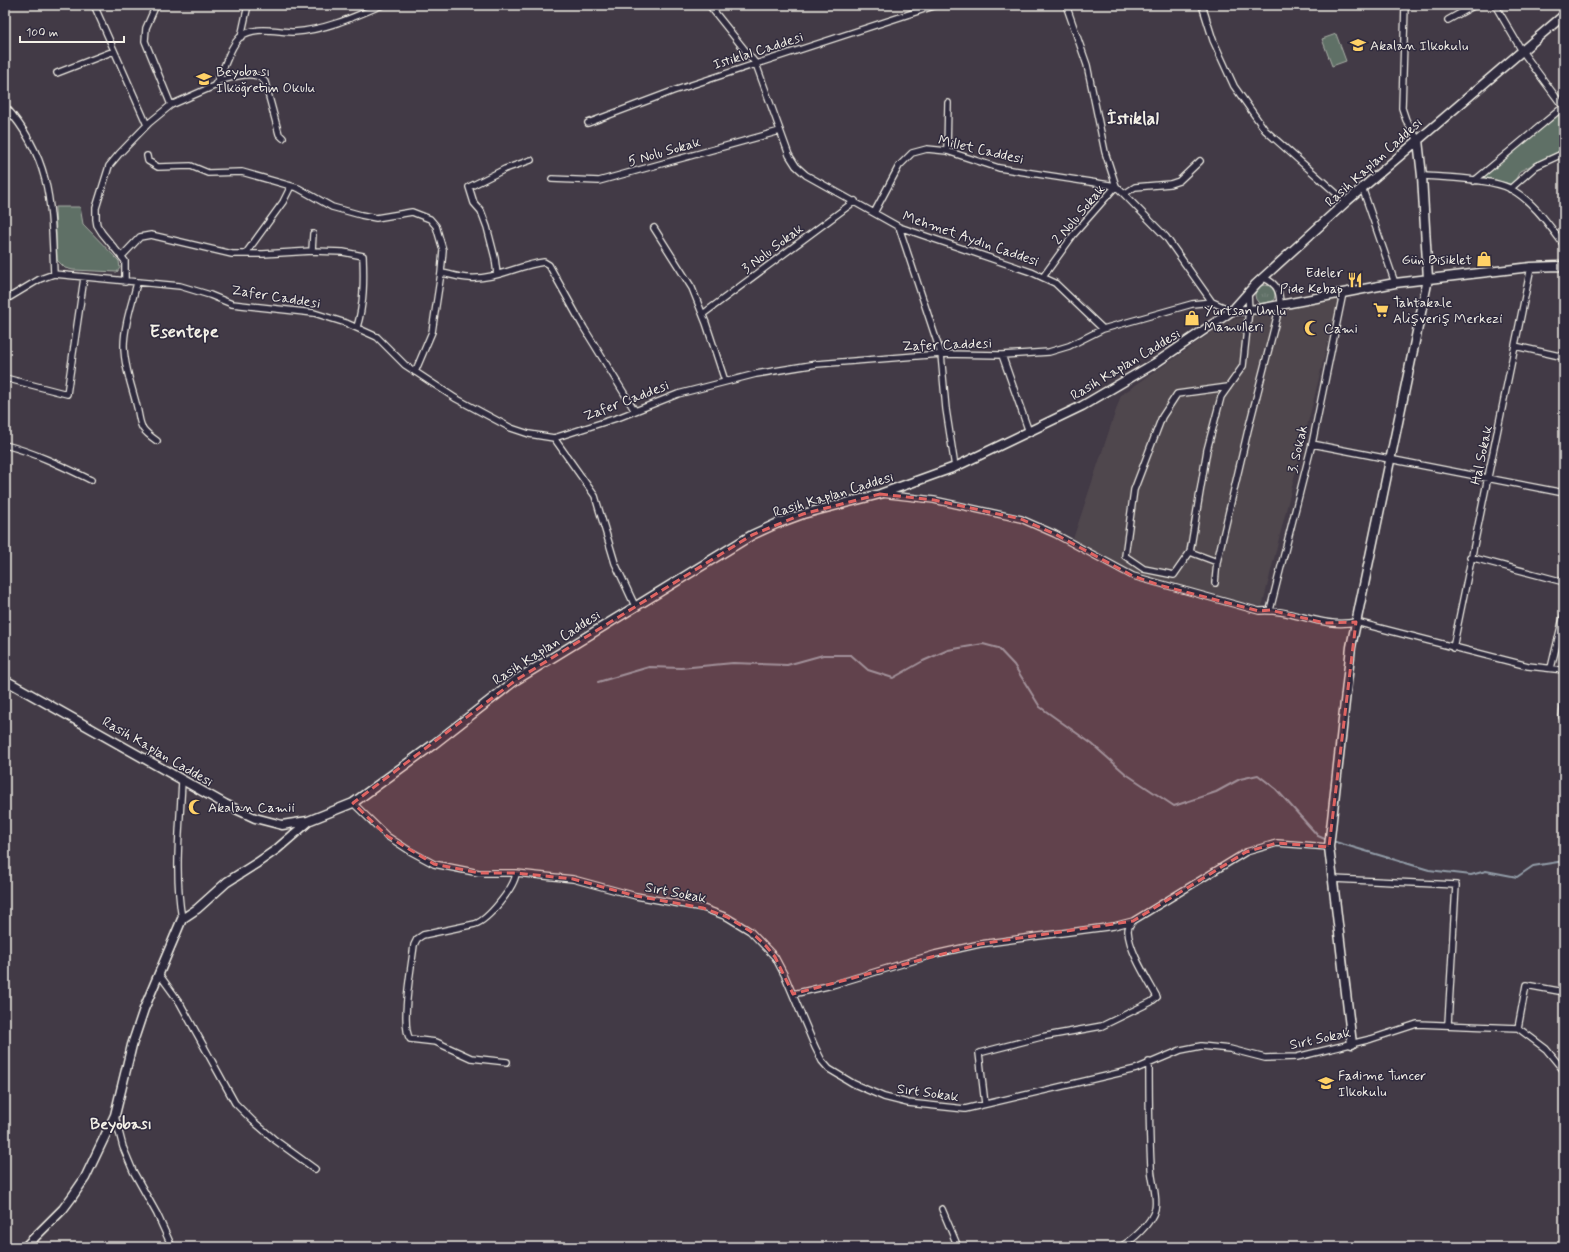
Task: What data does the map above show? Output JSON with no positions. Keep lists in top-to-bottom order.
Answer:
{
  "streets": {
    "street": [
      "Istiklal Caddesi",
      "Millet Caddesi",
      "5 Nolu Sokak",
      "Rasih Kaplan Caddesi",
      "2 Nolu Sokak",
      "Mehmet Aydın Caddesi",
      "3 Nolu Sokak",
      "Zafer Caddesi",
      "3. Sokak",
      "Hal Sokak",
      "Sırt Sokak"
    ]
  },
  "crossings": [
    ["Istiklal Caddesi", "Mehmet Aydın Caddesi"],
    ["Millet Caddesi", "2 Nolu Sokak"],
    ["Millet Caddesi", "Mehmet Aydın Caddesi"],
    ["5 Nolu Sokak", "Mehmet Aydın Caddesi"],
    ["Rasih Kaplan Caddesi", "Zafer Caddesi"],
    ["Rasih Kaplan Caddesi", "Sırt Sokak"],
    ["2 Nolu Sokak", "Mehmet Aydın Caddesi"],
    ["Mehmet Aydın Caddesi", "3 Nolu Sokak"],
    ["Mehmet Aydın Caddesi", "Zafer Caddesi"]
  ],
  "districts": ["İstiklal", "Esentepe", "Beyobası"],
  "places": {
    "school or university": ["Akalan Ilkokulu", "Beyobası Ilköğretim Okulu", "Fadime Tuncer Ilkokulu"],
    "shop": ["Gün Bisiklet", "Yurtsan Unlu Mamulleri"],
    "restaurant": ["Edeler Pide Kebap"],
    "supermarket": ["Tahtakale Alişveriş Merkezi"],
    "mosque": ["Cami", "Akalan Camii"]
  },
  "scale_bar": "100 m"
}
